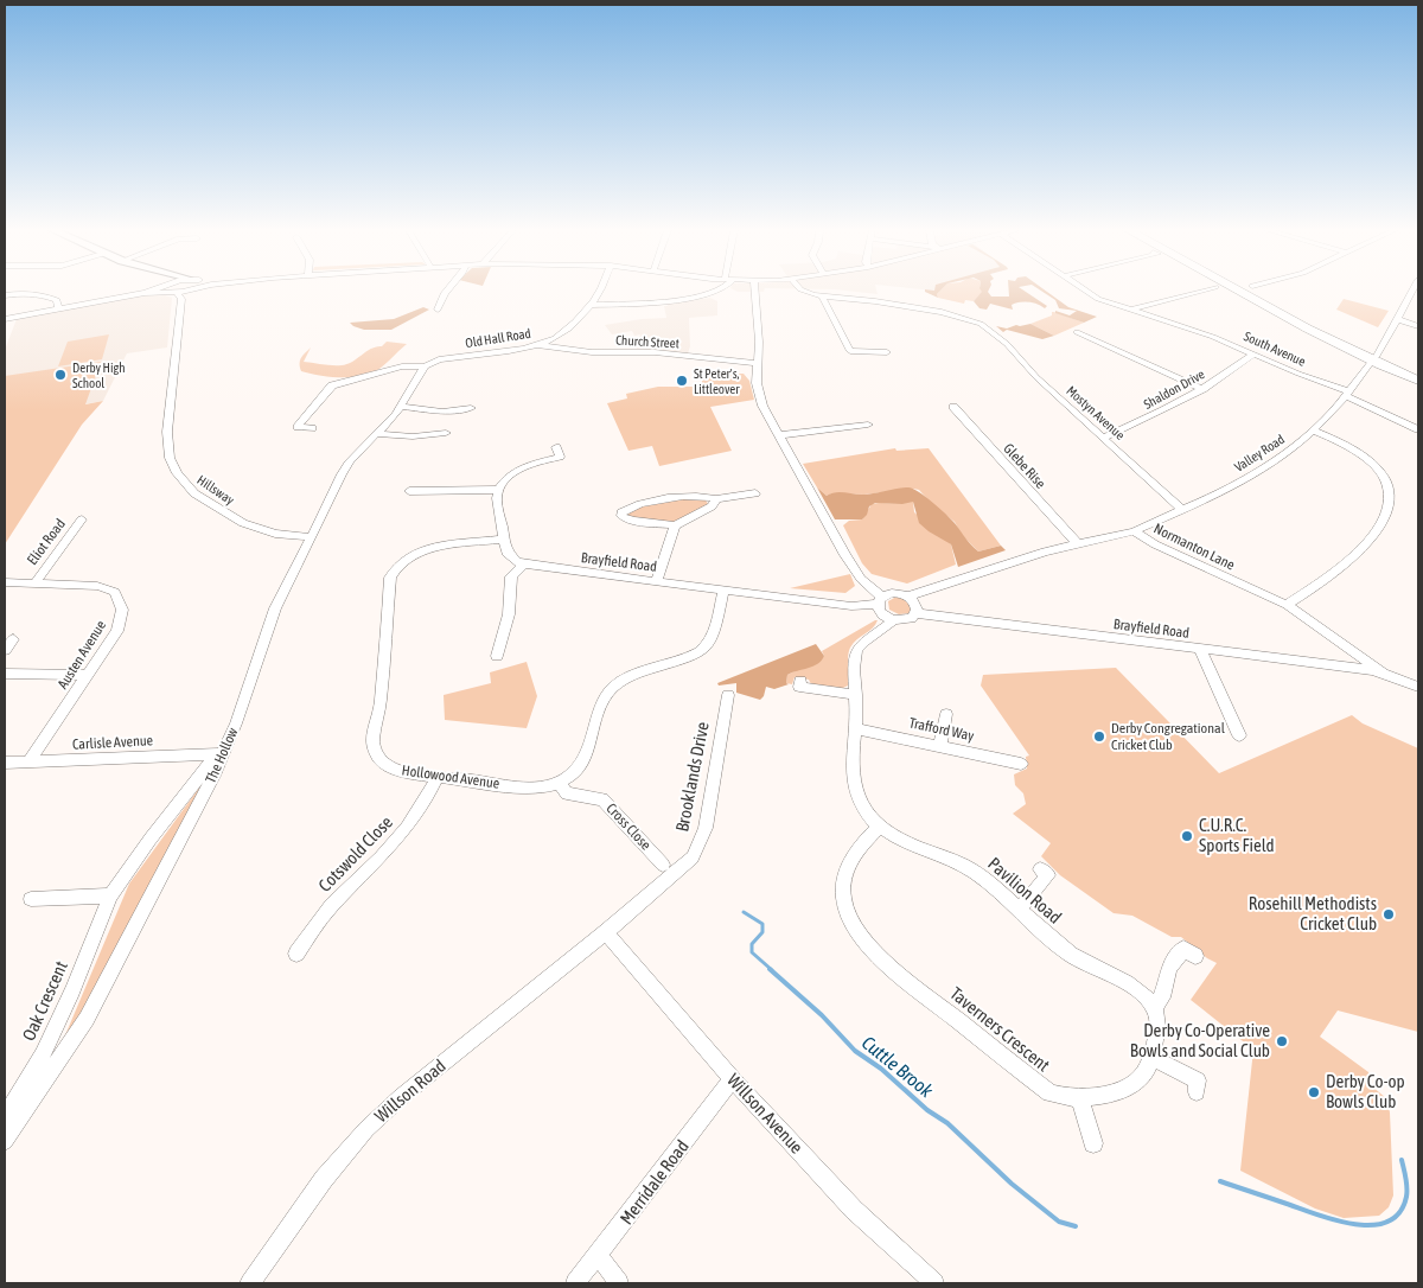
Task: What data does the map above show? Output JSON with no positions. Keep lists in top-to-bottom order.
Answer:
{
  "streets": {
    "street": [
      "Old Hall Road",
      "Church Street",
      "South Avenue",
      "Shaldon Drive",
      "Mostyn Avenue",
      "Valley Road",
      "Glebe Rise",
      "Hillsway",
      "Eliot Road",
      "Normanton Lane",
      "Brayfield Road",
      "Austen Avenue",
      "Trafford Way",
      "Carlisle Avenue",
      "The Hollow",
      "Hollowood Avenue",
      "Brooklands Drive",
      "Cross Close",
      "Cotswold Close",
      "Pavilion Road",
      "Oak Crescent",
      "Taverners Crescent",
      "Willson Road",
      "Willson Avenue",
      "Merridale Road"
    ]
  },
  "crossings": [
    ["Old Hall Road", "Church Street"],
    ["Old Hall Road", "The Hollow"],
    ["South Avenue", "Shaldon Drive"],
    ["South Avenue", "Valley Road"],
    ["Shaldon Drive", "Mostyn Avenue"],
    ["Mostyn Avenue", "Valley Road"],
    ["Valley Road", "Normanton Lane"],
    ["Glebe Rise", "Normanton Lane"],
    ["Hillsway", "The Hollow"],
    ["Eliot Road", "Austen Avenue"],
    ["Normanton Lane", "Brayfield Road"],
    ["Normanton Lane", "Pavilion Road"],
    ["Brayfield Road", "Pavilion Road"],
    ["Austen Avenue", "Carlisle Avenue"],
    ["Trafford Way", "Pavilion Road"],
    ["Carlisle Avenue", "The Hollow"],
    ["Carlisle Avenue", "Oak Crescent"],
    ["The Hollow", "Oak Crescent"],
    ["Hollowood Avenue", "Cross Close"],
    ["Hollowood Avenue", "Cotswold Close"],
    ["Brooklands Drive", "Willson Road"],
    ["Brooklands Drive", "Willson Avenue"],
    ["Pavilion Road", "Taverners Crescent"],
    ["Willson Road", "Willson Avenue"],
    ["Willson Avenue", "Merridale Road"]
  ],
  "water": ["Cuttle Brook"],
  "places": [
    "Derby High School",
    "St Peter's, Littleover",
    "Derby Congregational Cricket Club",
    "C.U.R.C. Sports Field",
    "Rosehill Methodists Cricket Club",
    "Derby Co-Operative Bowls and Social Club",
    "Derby Co-op Bowls Club"
  ]
}
